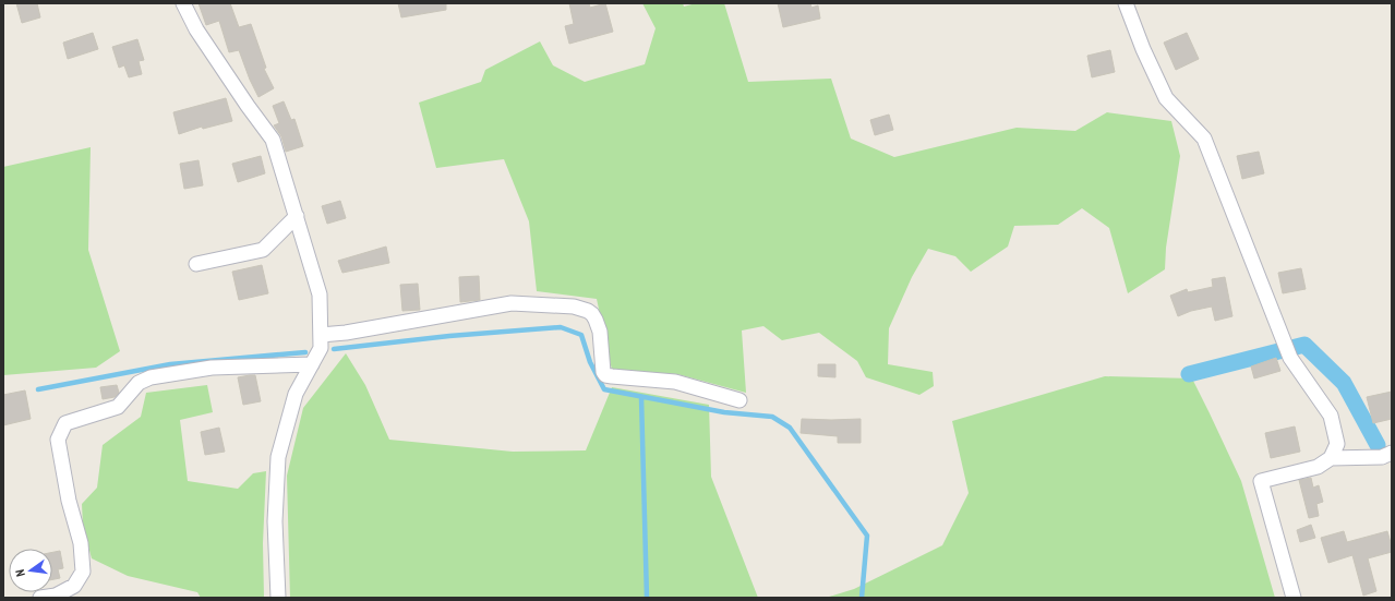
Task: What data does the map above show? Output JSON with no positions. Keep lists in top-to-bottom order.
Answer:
{
  "north": "left"
}
